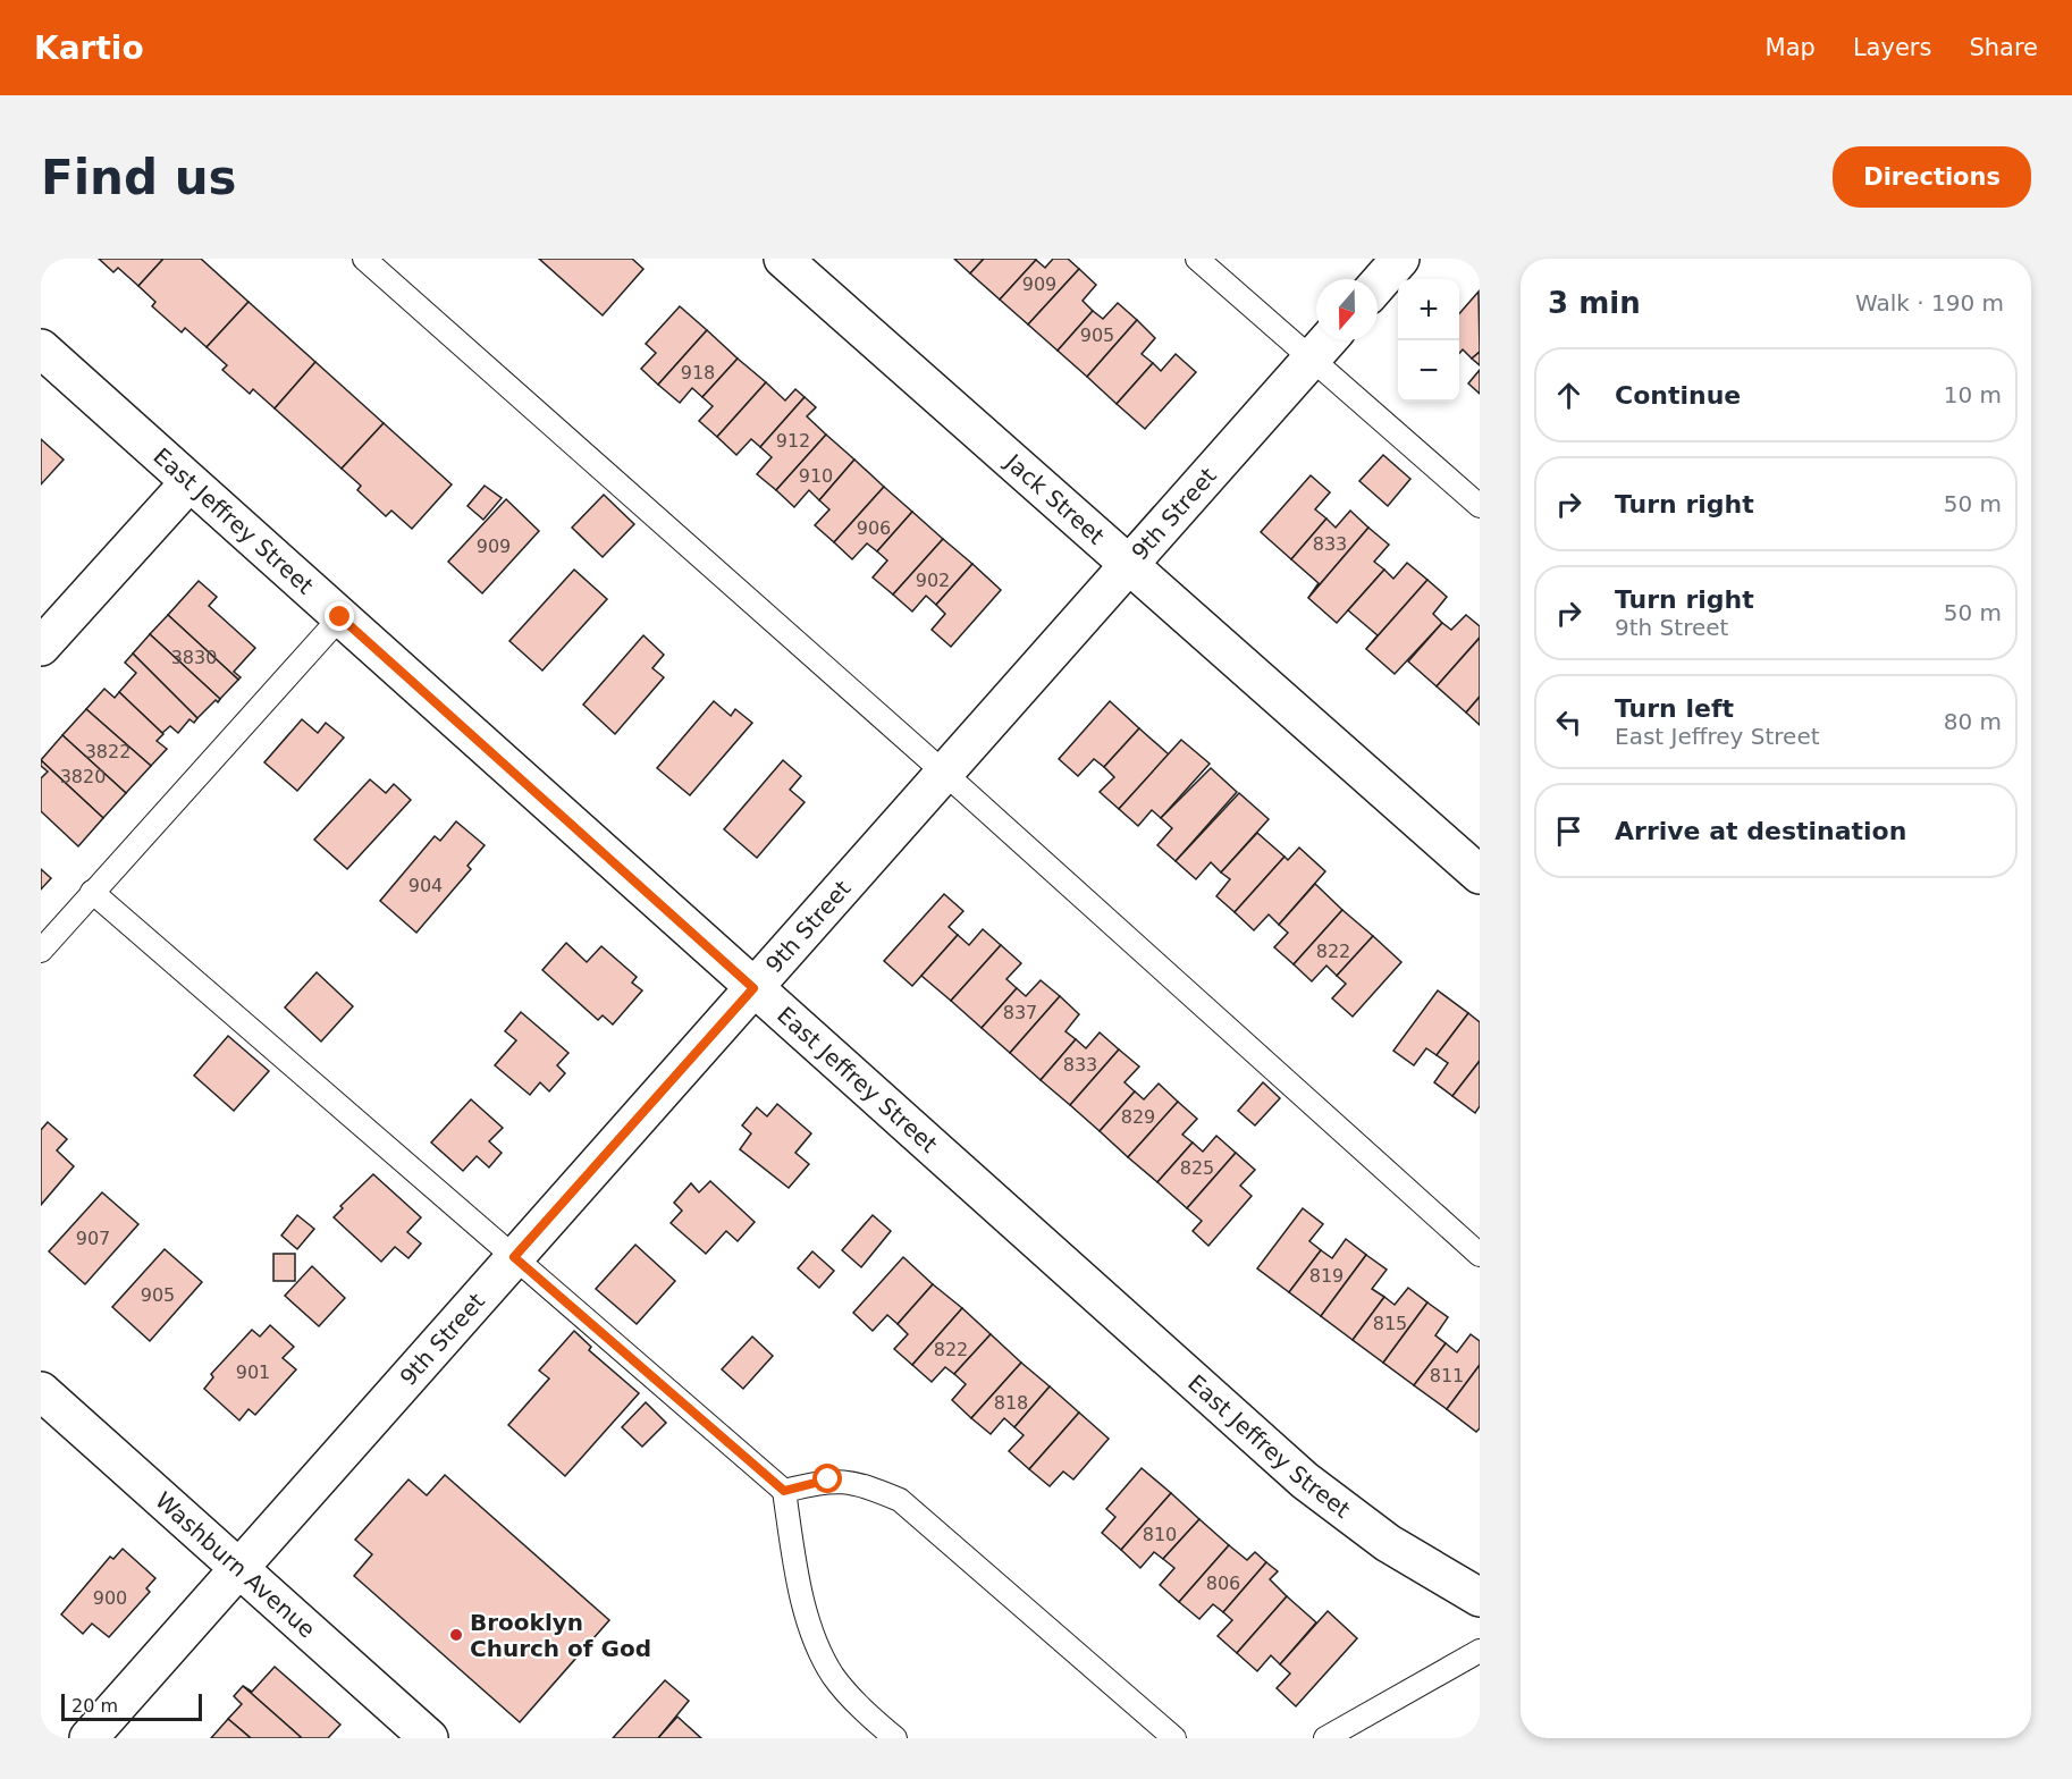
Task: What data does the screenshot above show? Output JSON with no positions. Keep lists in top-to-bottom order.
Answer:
{
  "streets": {
    "street": [
      "Jack Street",
      "9th Street",
      "East Jeffrey Street",
      "Washburn Avenue"
    ]
  },
  "crossings": [
    ["Jack Street", "9th Street"],
    ["9th Street", "East Jeffrey Street"],
    ["9th Street", "Washburn Avenue"]
  ],
  "places": ["Brooklyn Church of God"],
  "house_numbers": [
    "909",
    "905",
    "918",
    "912",
    "910",
    "906",
    "833",
    "909",
    "902",
    "3830",
    "3822",
    "3820",
    "904",
    "822",
    "837",
    "833",
    "829",
    "825",
    "907",
    "819",
    "905",
    "815",
    "822",
    "901",
    "811",
    "818",
    "810",
    "806",
    "900"
  ],
  "scale_bar": "20 m",
  "north": "bottom",
  "page": {
    "header": "Kartio",
    "nav": ["Map", "Layers", "Share"],
    "buttons": "Directions",
    "title": "Find us",
    "heading": ["3 min", "Walk · 190 m"],
    "map_buttons": ["+", "−"],
    "list": [
      ["Continue", "10 m"],
      ["Turn right", "50 m"],
      ["Turn right", "9th Street", "50 m"],
      ["Turn left", "East Jeffrey Street", "80 m"],
      "Arrive at destination"
    ],
    "scale": "20 m"
  }
}
